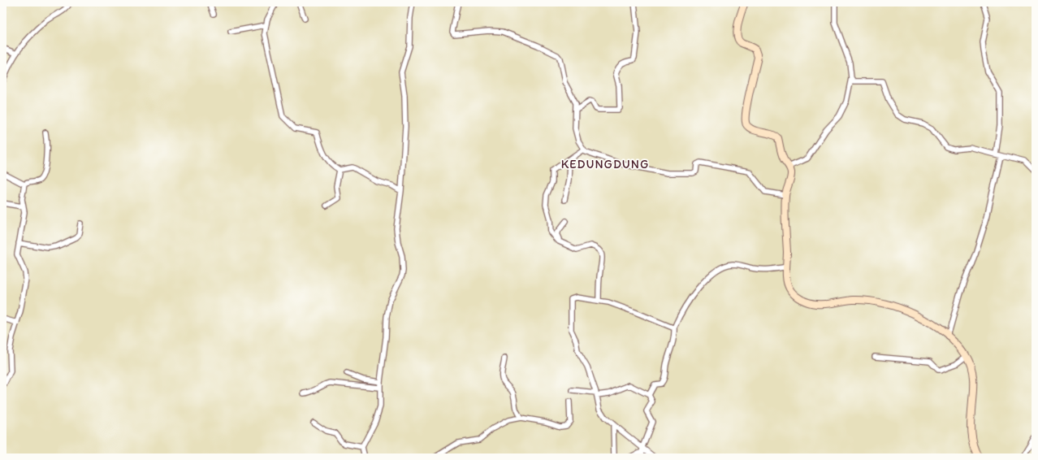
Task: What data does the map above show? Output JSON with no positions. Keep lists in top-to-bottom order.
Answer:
{
  "districts": ["KEDUNGDUNG"]
}
